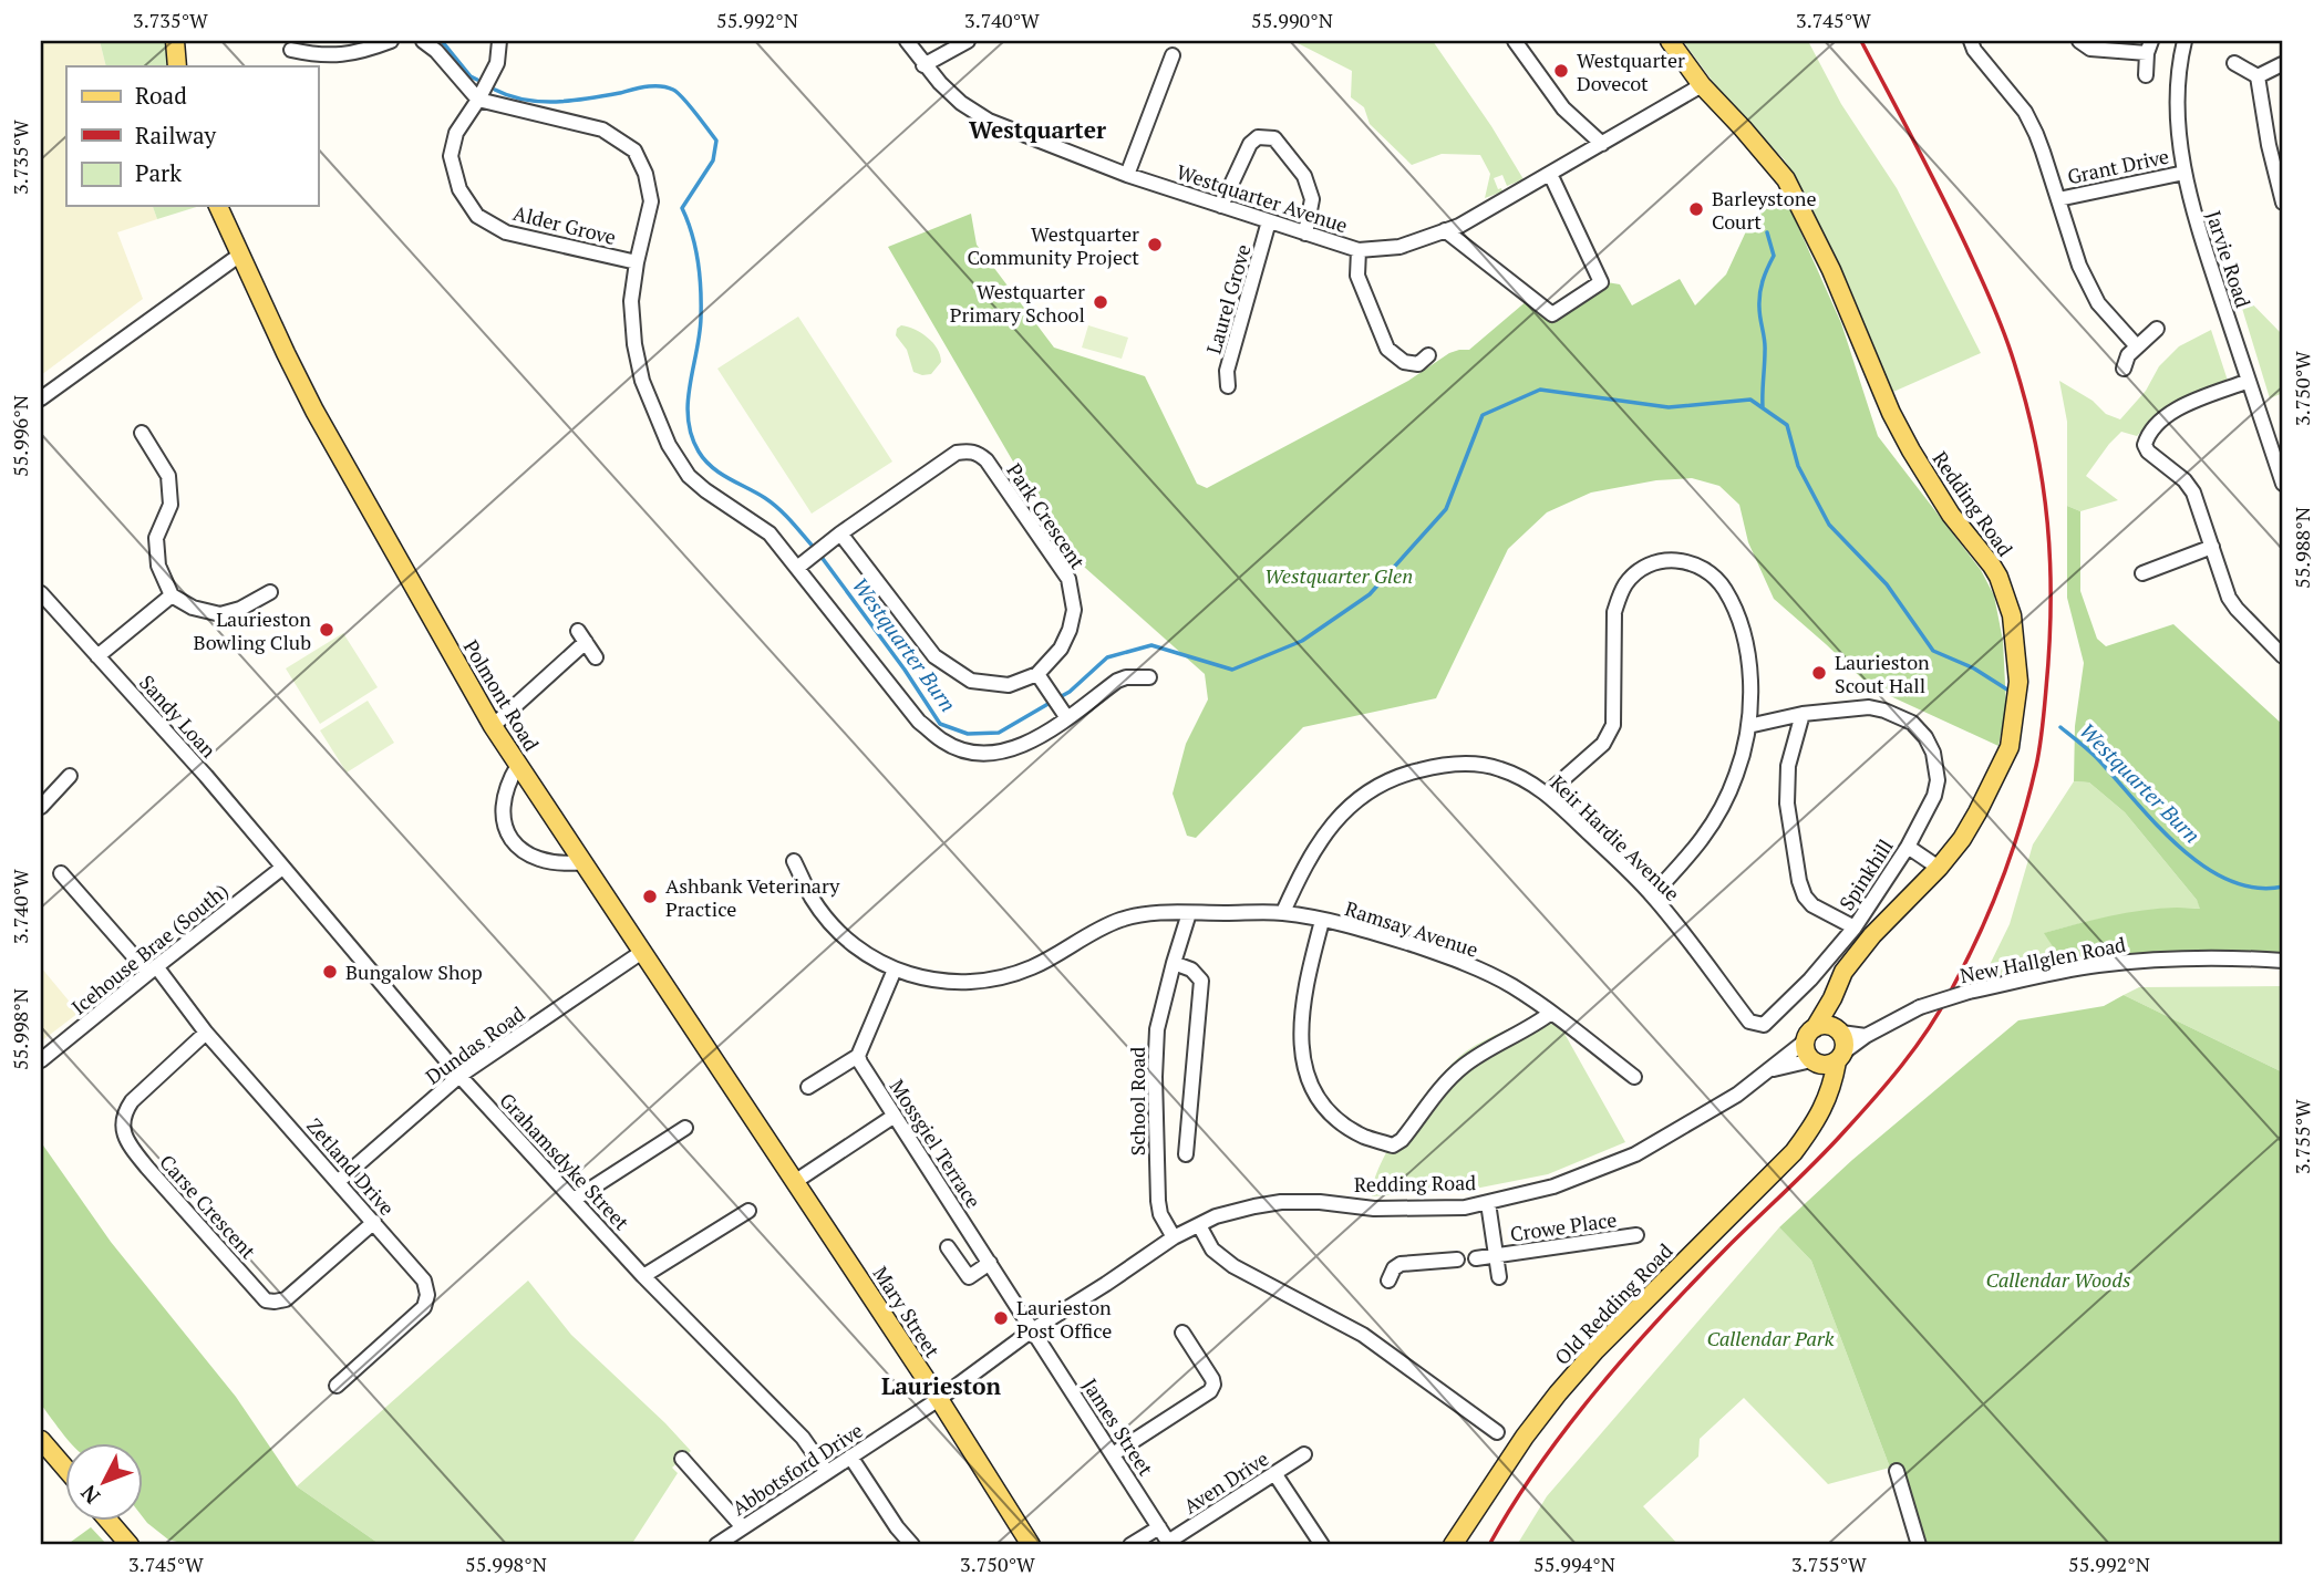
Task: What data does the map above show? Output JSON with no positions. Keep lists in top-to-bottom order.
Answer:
{
  "streets": {
    "main road": [
      "Redding Road",
      "Polmont Road",
      "Old Redding Road",
      "Mary Street"
    ],
    "street": [
      "Grant Drive",
      "Westquarter Avenue",
      "Alder Grove",
      "Jarvie Road",
      "Laurel Grove",
      "Park Crescent",
      "Sandy Loan",
      "Keir Hardie Avenue",
      "Spinkhill",
      "Ramsay Avenue",
      "Icehouse Brae (South)",
      "New Hallglen Road",
      "Dundas Road",
      "School Road",
      "Mossgiel Terrace",
      "Grahamsdyke Street",
      "Zetland Drive",
      "Carse Crescent",
      "Crowe Place",
      "James Street",
      "Abbotsford Drive",
      "Aven Drive"
    ]
  },
  "crossings": [
    ["Grant Drive", "Jarvie Road"],
    ["Westquarter Avenue", "Laurel Grove"],
    ["Westquarter Avenue", "Redding Road"],
    ["Redding Road", "New Hallglen Road"],
    ["Redding Road", "School Road"],
    ["Redding Road", "Mossgiel Terrace"],
    ["Redding Road", "Crowe Place"],
    ["Redding Road", "Old Redding Road"],
    ["Redding Road", "James Street"],
    ["Redding Road", "Abbotsford Drive"],
    ["Polmont Road", "Dundas Road"],
    ["Polmont Road", "Mary Street"],
    ["Sandy Loan", "Icehouse Brae (South)"],
    ["Sandy Loan", "Grahamsdyke Street"],
    ["Keir Hardie Avenue", "Spinkhill"],
    ["Keir Hardie Avenue", "Ramsay Avenue"],
    ["Ramsay Avenue", "School Road"],
    ["Icehouse Brae (South)", "Grahamsdyke Street"],
    ["Icehouse Brae (South)", "Zetland Drive"],
    ["New Hallglen Road", "Old Redding Road"],
    ["Dundas Road", "Grahamsdyke Street"],
    ["Dundas Road", "Zetland Drive"],
    ["Mossgiel Terrace", "James Street"],
    ["Mossgiel Terrace", "Abbotsford Drive"],
    ["Grahamsdyke Street", "Abbotsford Drive"],
    ["Zetland Drive", "Carse Crescent"],
    ["Mary Street", "Abbotsford Drive"],
    ["James Street", "Abbotsford Drive"],
    ["James Street", "Aven Drive"]
  ],
  "districts": ["Westquarter", "Laurieston"],
  "water": ["Westquarter Burn"],
  "parks": ["Westquarter Glen", "Callendar Woods", "Callendar Park"],
  "places": [
    "Westquarter Dovecot",
    "Barleystone Court",
    "Westquarter Community Project",
    "Westquarter Primary School",
    "Laurieston Bowling Club",
    "Laurieston Scout Hall",
    "Ashbank Veterinary Practice",
    "Bungalow Shop",
    "Laurieston Post Office"
  ],
  "legend": ["Road", "Railway", "Park"],
  "north": "bottom left",
  "coordinates": [
    "3.735°W",
    "55.992°N",
    "3.740°W",
    "55.990°N",
    "3.745°W",
    "3.750°W",
    "55.996°N",
    "55.988°N",
    "55.998°N",
    "3.755°W",
    "55.994°N"
  ]
}
